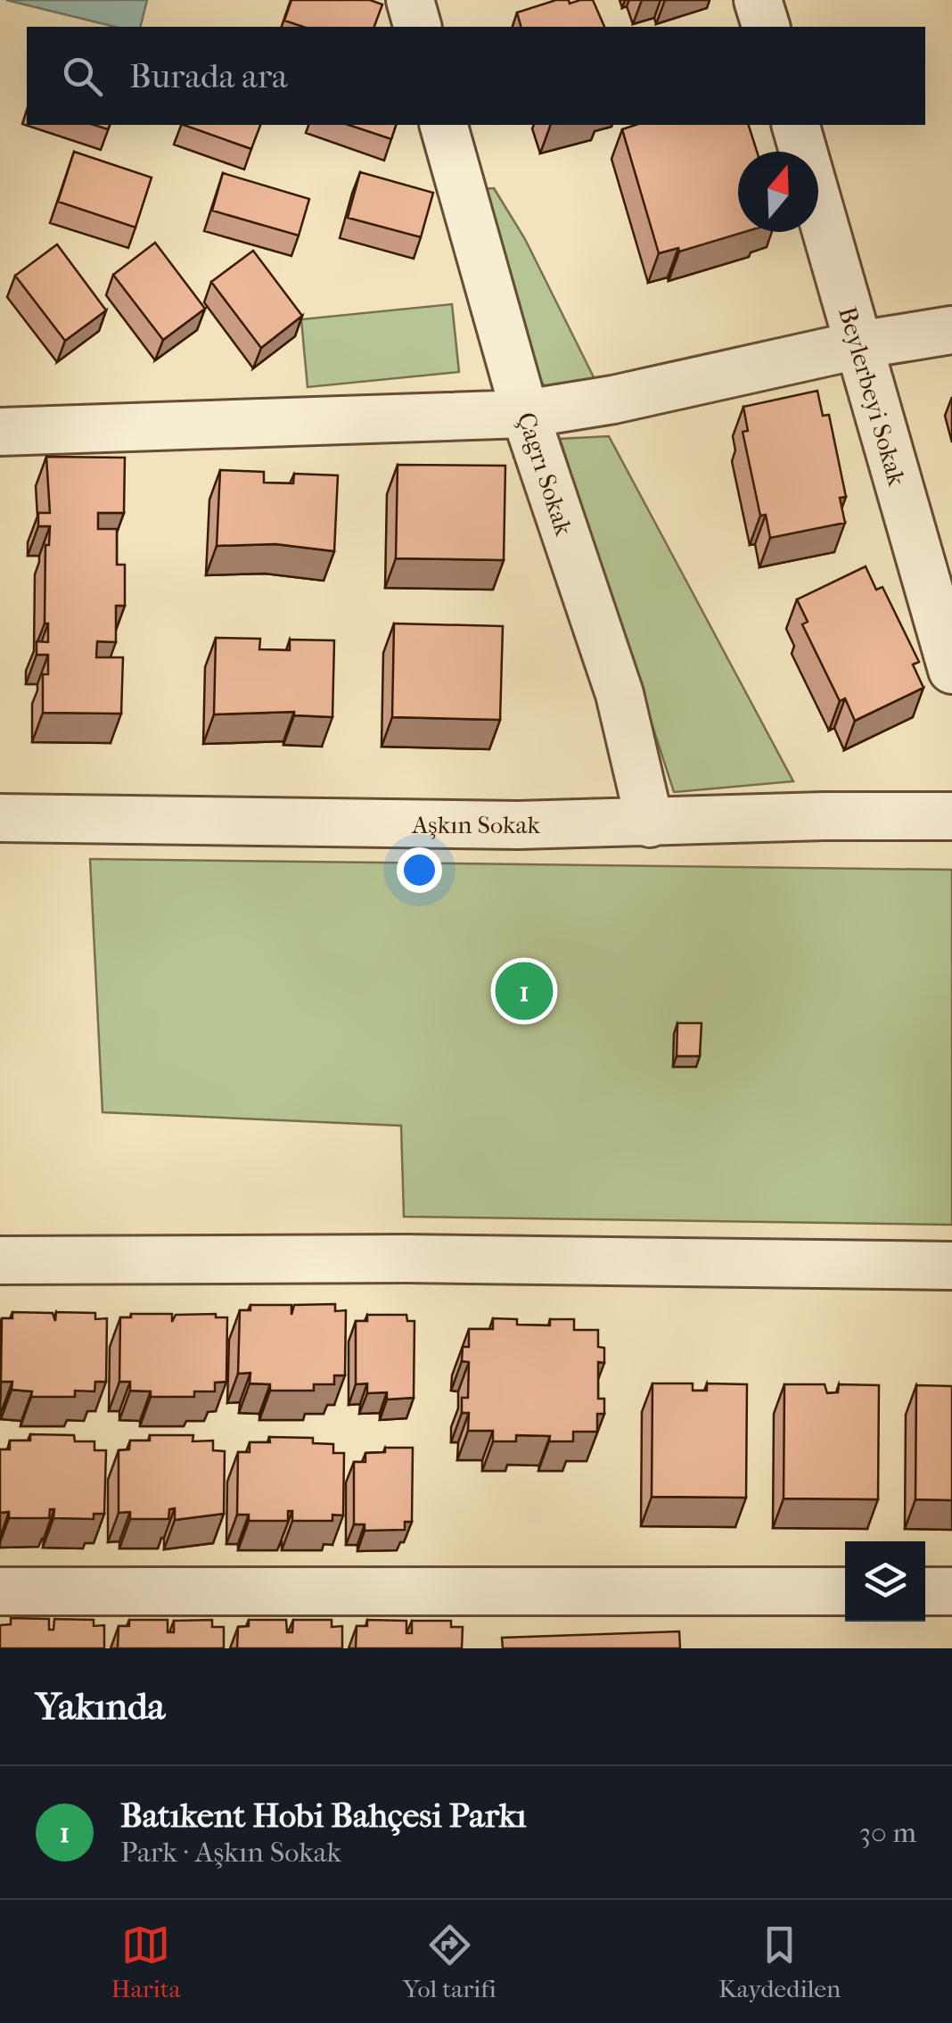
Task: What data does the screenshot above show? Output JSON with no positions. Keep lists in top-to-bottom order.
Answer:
{
  "streets": {
    "street": ["Beylerbeyi Sokak", "Çagrı Sokak", "Aşkın Sokak"]
  },
  "crossings": [
    ["Çagrı Sokak", "Aşkın Sokak"]
  ],
  "north": "top",
  "page": {
    "search": "Burada ara",
    "pins": "1",
    "heading": "Yakında",
    "list": [
      {
        "mark": "1",
        "name": "Batıkent Hobi Bahçesi Parkı",
        "note": "Park · Aşkın Sokak",
        "value": "30 m"
      }
    ],
    "nav": ["Harita", "Yol tarifi", "Kaydedilen"]
  }
}
